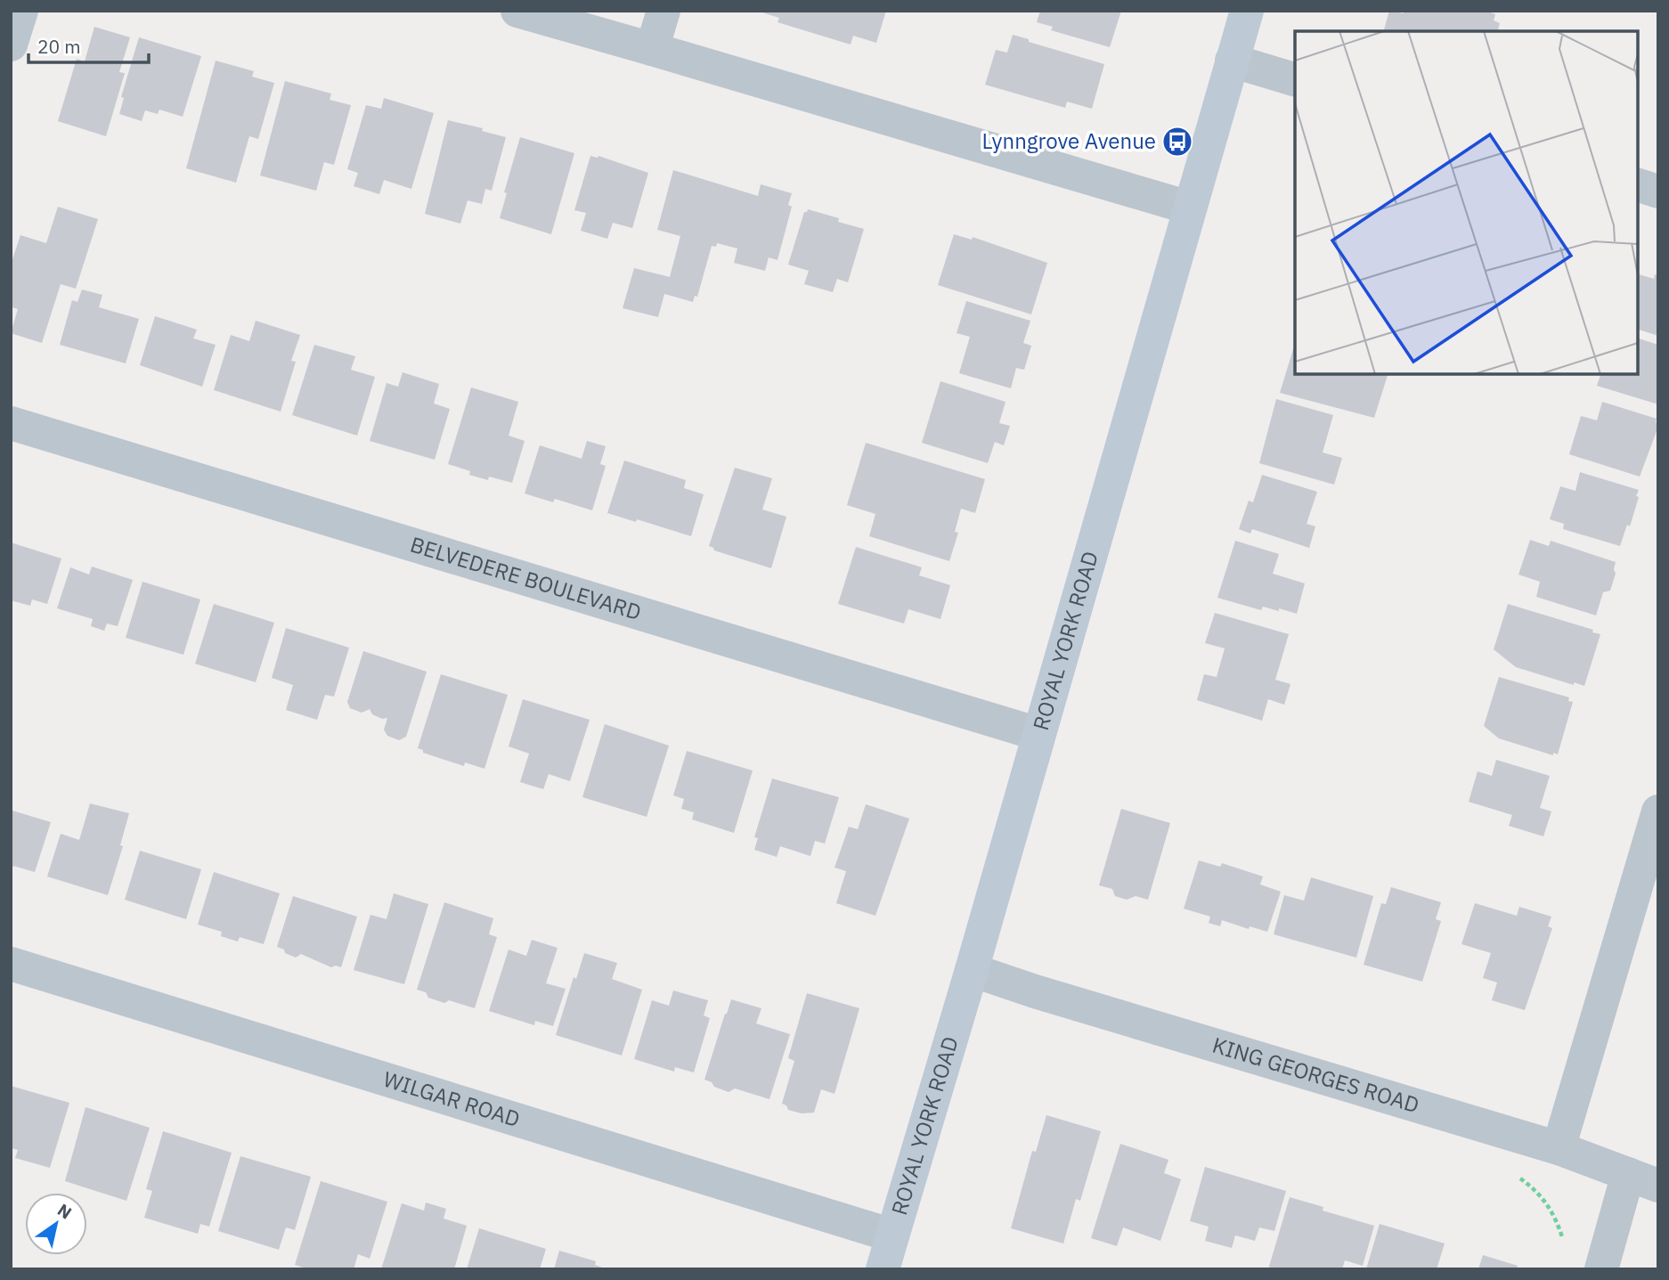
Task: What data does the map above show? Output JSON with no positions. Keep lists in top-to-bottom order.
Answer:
{
  "streets": {
    "main road": ["ROYAL YORK ROAD"],
    "street": ["BELVEDERE BOULEVARD", "KING GEORGES ROAD", "WILGAR ROAD"]
  },
  "crossings": [
    ["BELVEDERE BOULEVARD", "ROYAL YORK ROAD"],
    ["ROYAL YORK ROAD", "KING GEORGES ROAD"],
    ["ROYAL YORK ROAD", "WILGAR ROAD"]
  ],
  "places": {
    "bus stop": ["Lynngrove Avenue"]
  },
  "scale_bar": "20 m",
  "north": "top right"
}
